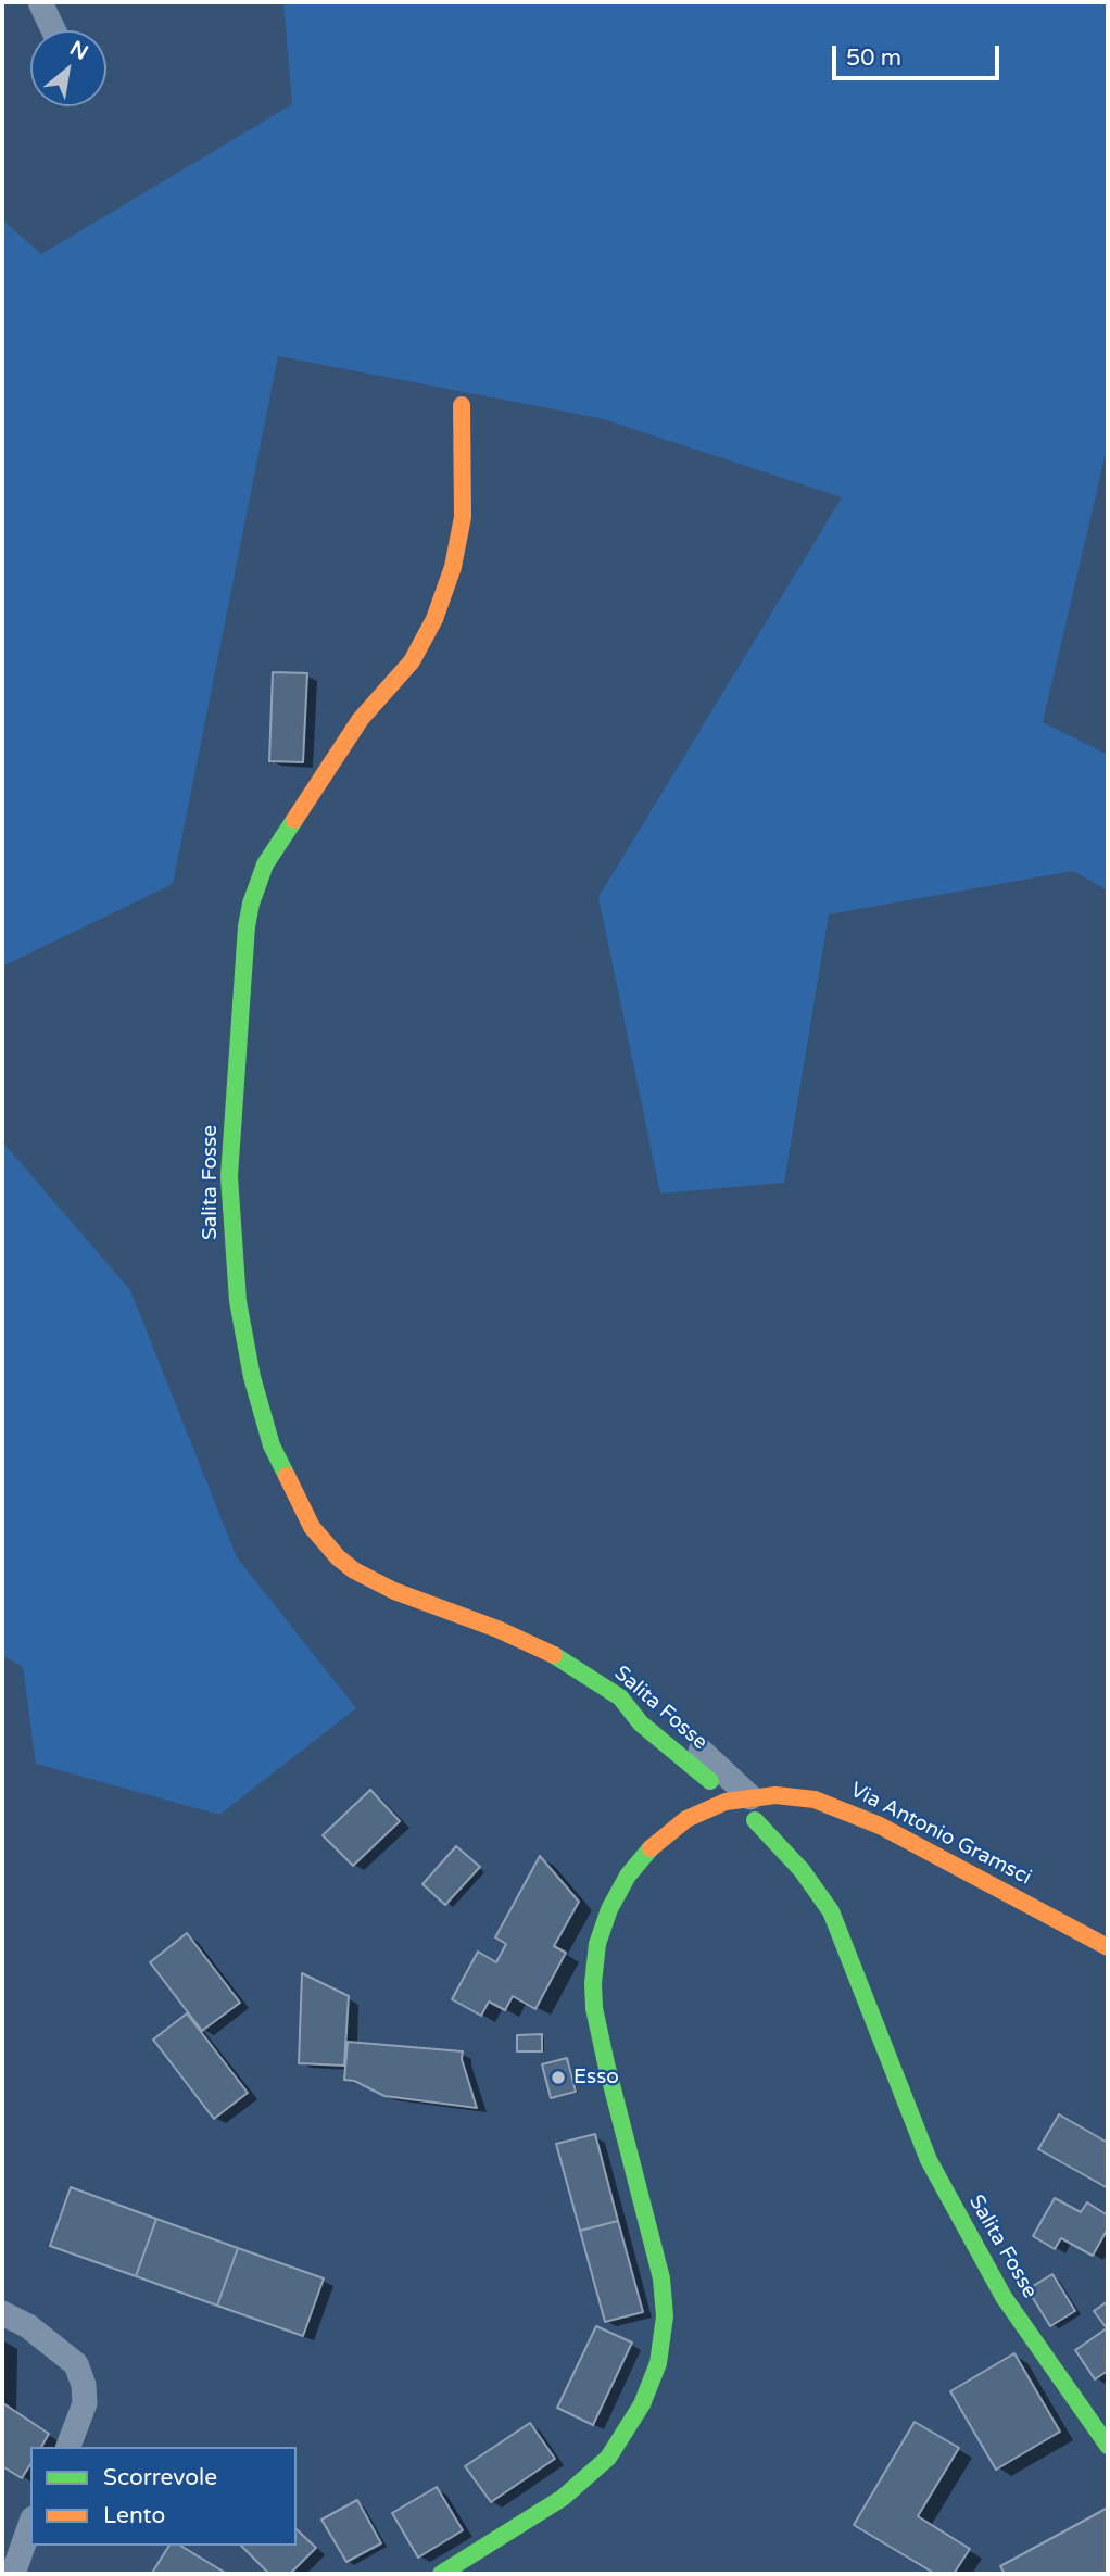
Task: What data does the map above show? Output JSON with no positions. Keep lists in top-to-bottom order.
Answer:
{
  "streets": {
    "street": ["Salita Fosse", "Via Antonio Gramsci"]
  },
  "crossings": [
    ["Salita Fosse", "Via Antonio Gramsci"]
  ],
  "places": ["Esso"],
  "legend": ["Scorrevole", "Lento"],
  "scale_bar": "50 m",
  "north": "top right"
}
